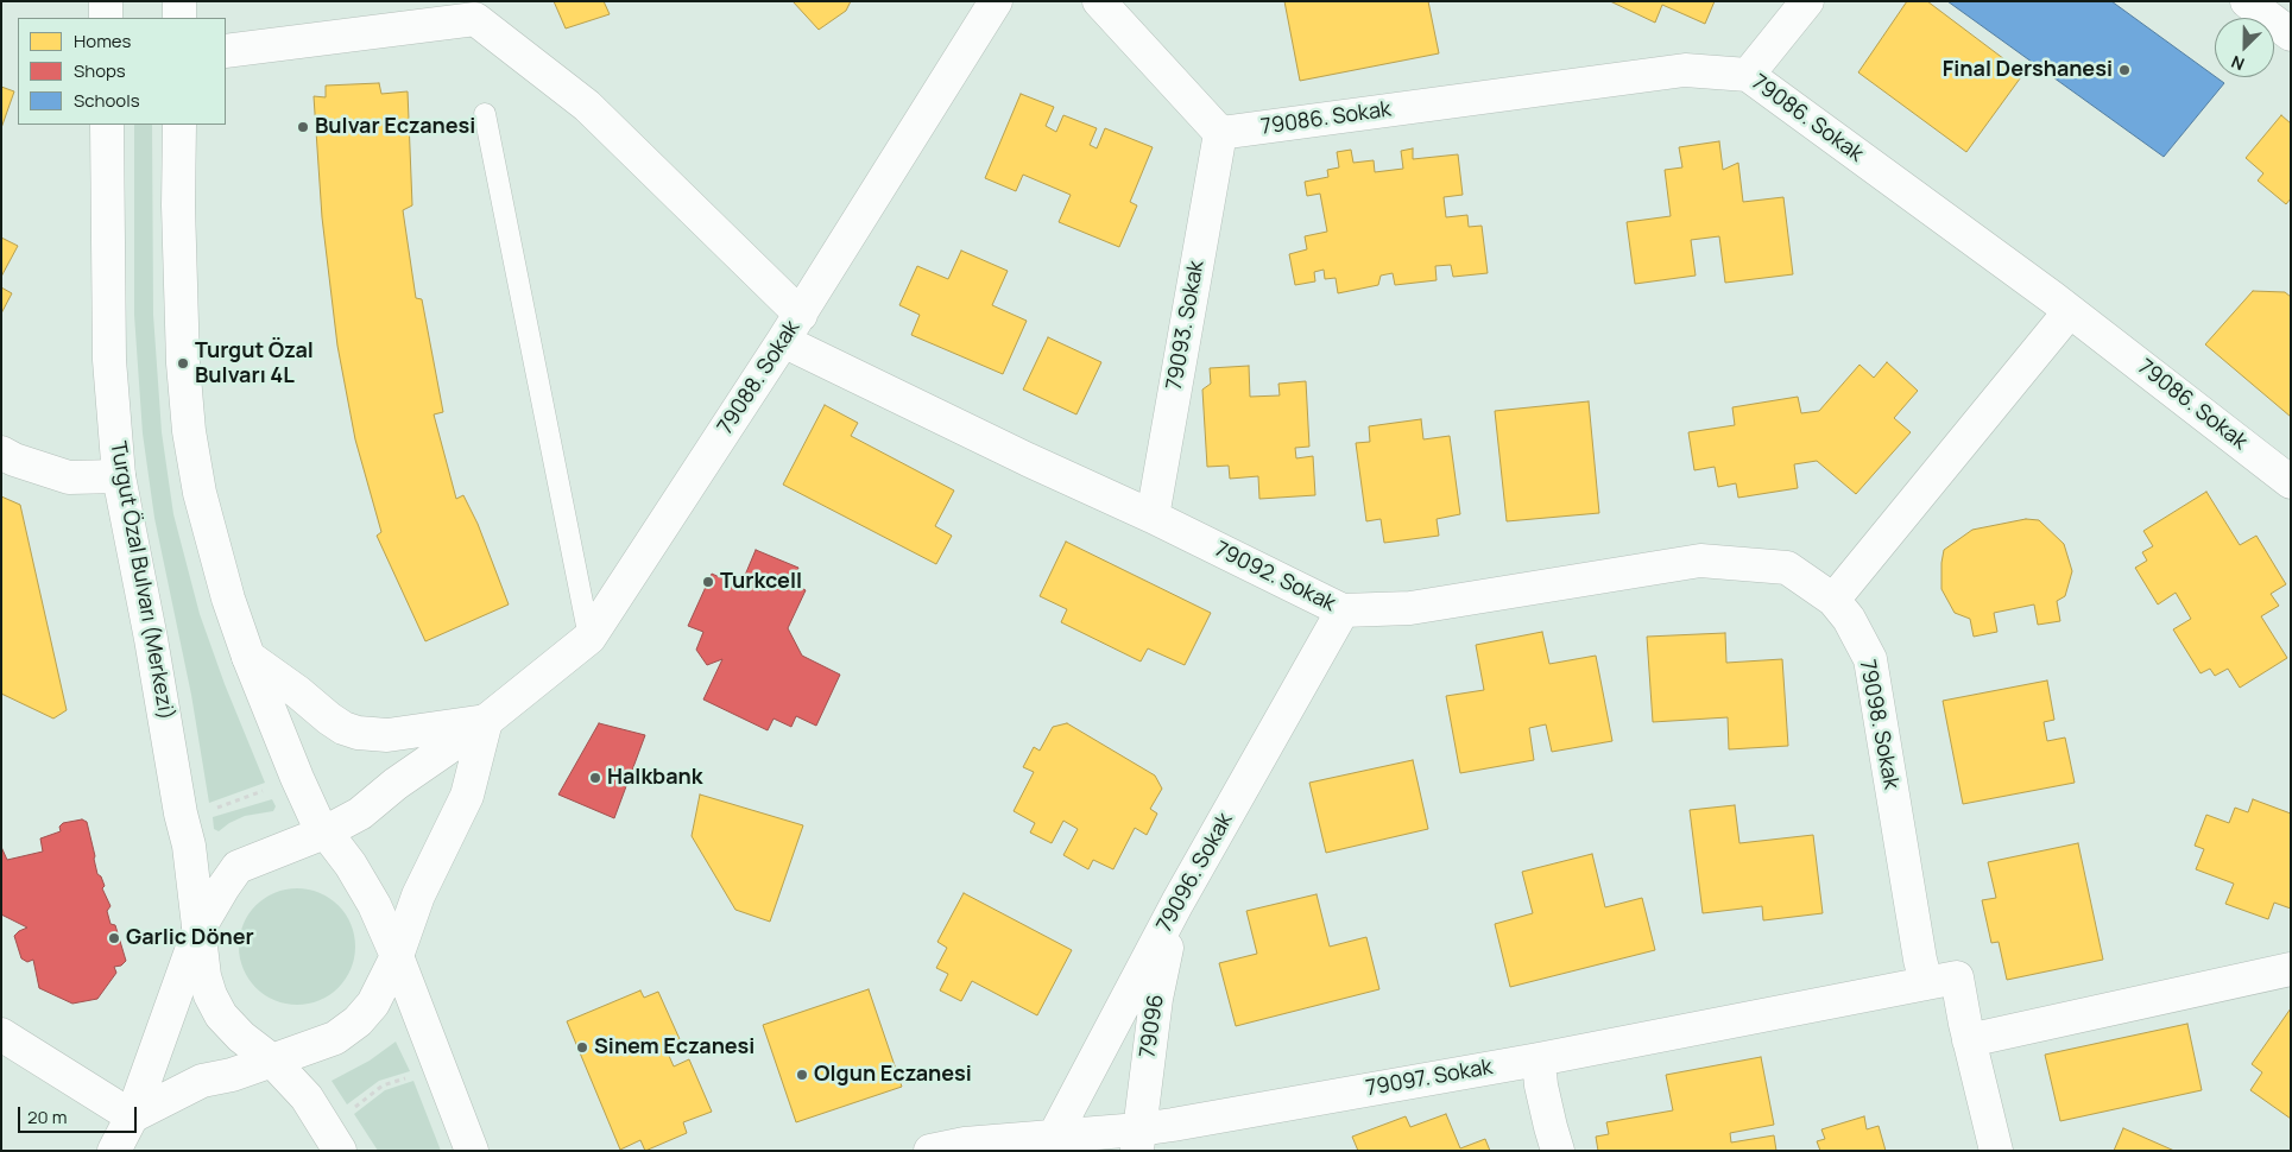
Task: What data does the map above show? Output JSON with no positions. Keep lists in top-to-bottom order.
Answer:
{
  "streets": {
    "street": [
      "79086. Sokak",
      "79093. Sokak",
      "79088. Sokak",
      "79092. Sokak",
      "Turgut Özal Bulvarı (Merkezi)",
      "79098. Sokak",
      "79096. Sokak",
      "79096",
      "79097. Sokak"
    ]
  },
  "crossings": [
    ["79086. Sokak", "79093. Sokak"],
    ["79093. Sokak", "79092. Sokak"],
    ["79088. Sokak", "79092. Sokak"],
    ["79088. Sokak", "Turgut Özal Bulvarı (Merkezi)"],
    ["79092. Sokak", "79098. Sokak"],
    ["79092. Sokak", "79096. Sokak"],
    ["79098. Sokak", "79097. Sokak"],
    ["79096. Sokak", "79096"],
    ["79096. Sokak", "79097. Sokak"],
    ["79096", "79097. Sokak"]
  ],
  "places": [
    "Final Dershanesi",
    "Bulvar Eczanesi",
    "Turgut Özal Bulvarı 4L",
    "Turkcell",
    "Halkbank",
    "Garlic Döner",
    "Sinem Eczanesi",
    "Olgun Eczanesi"
  ],
  "legend": ["Homes", "Shops", "Schools"],
  "scale_bar": "20 m",
  "north": "bottom left"
}
